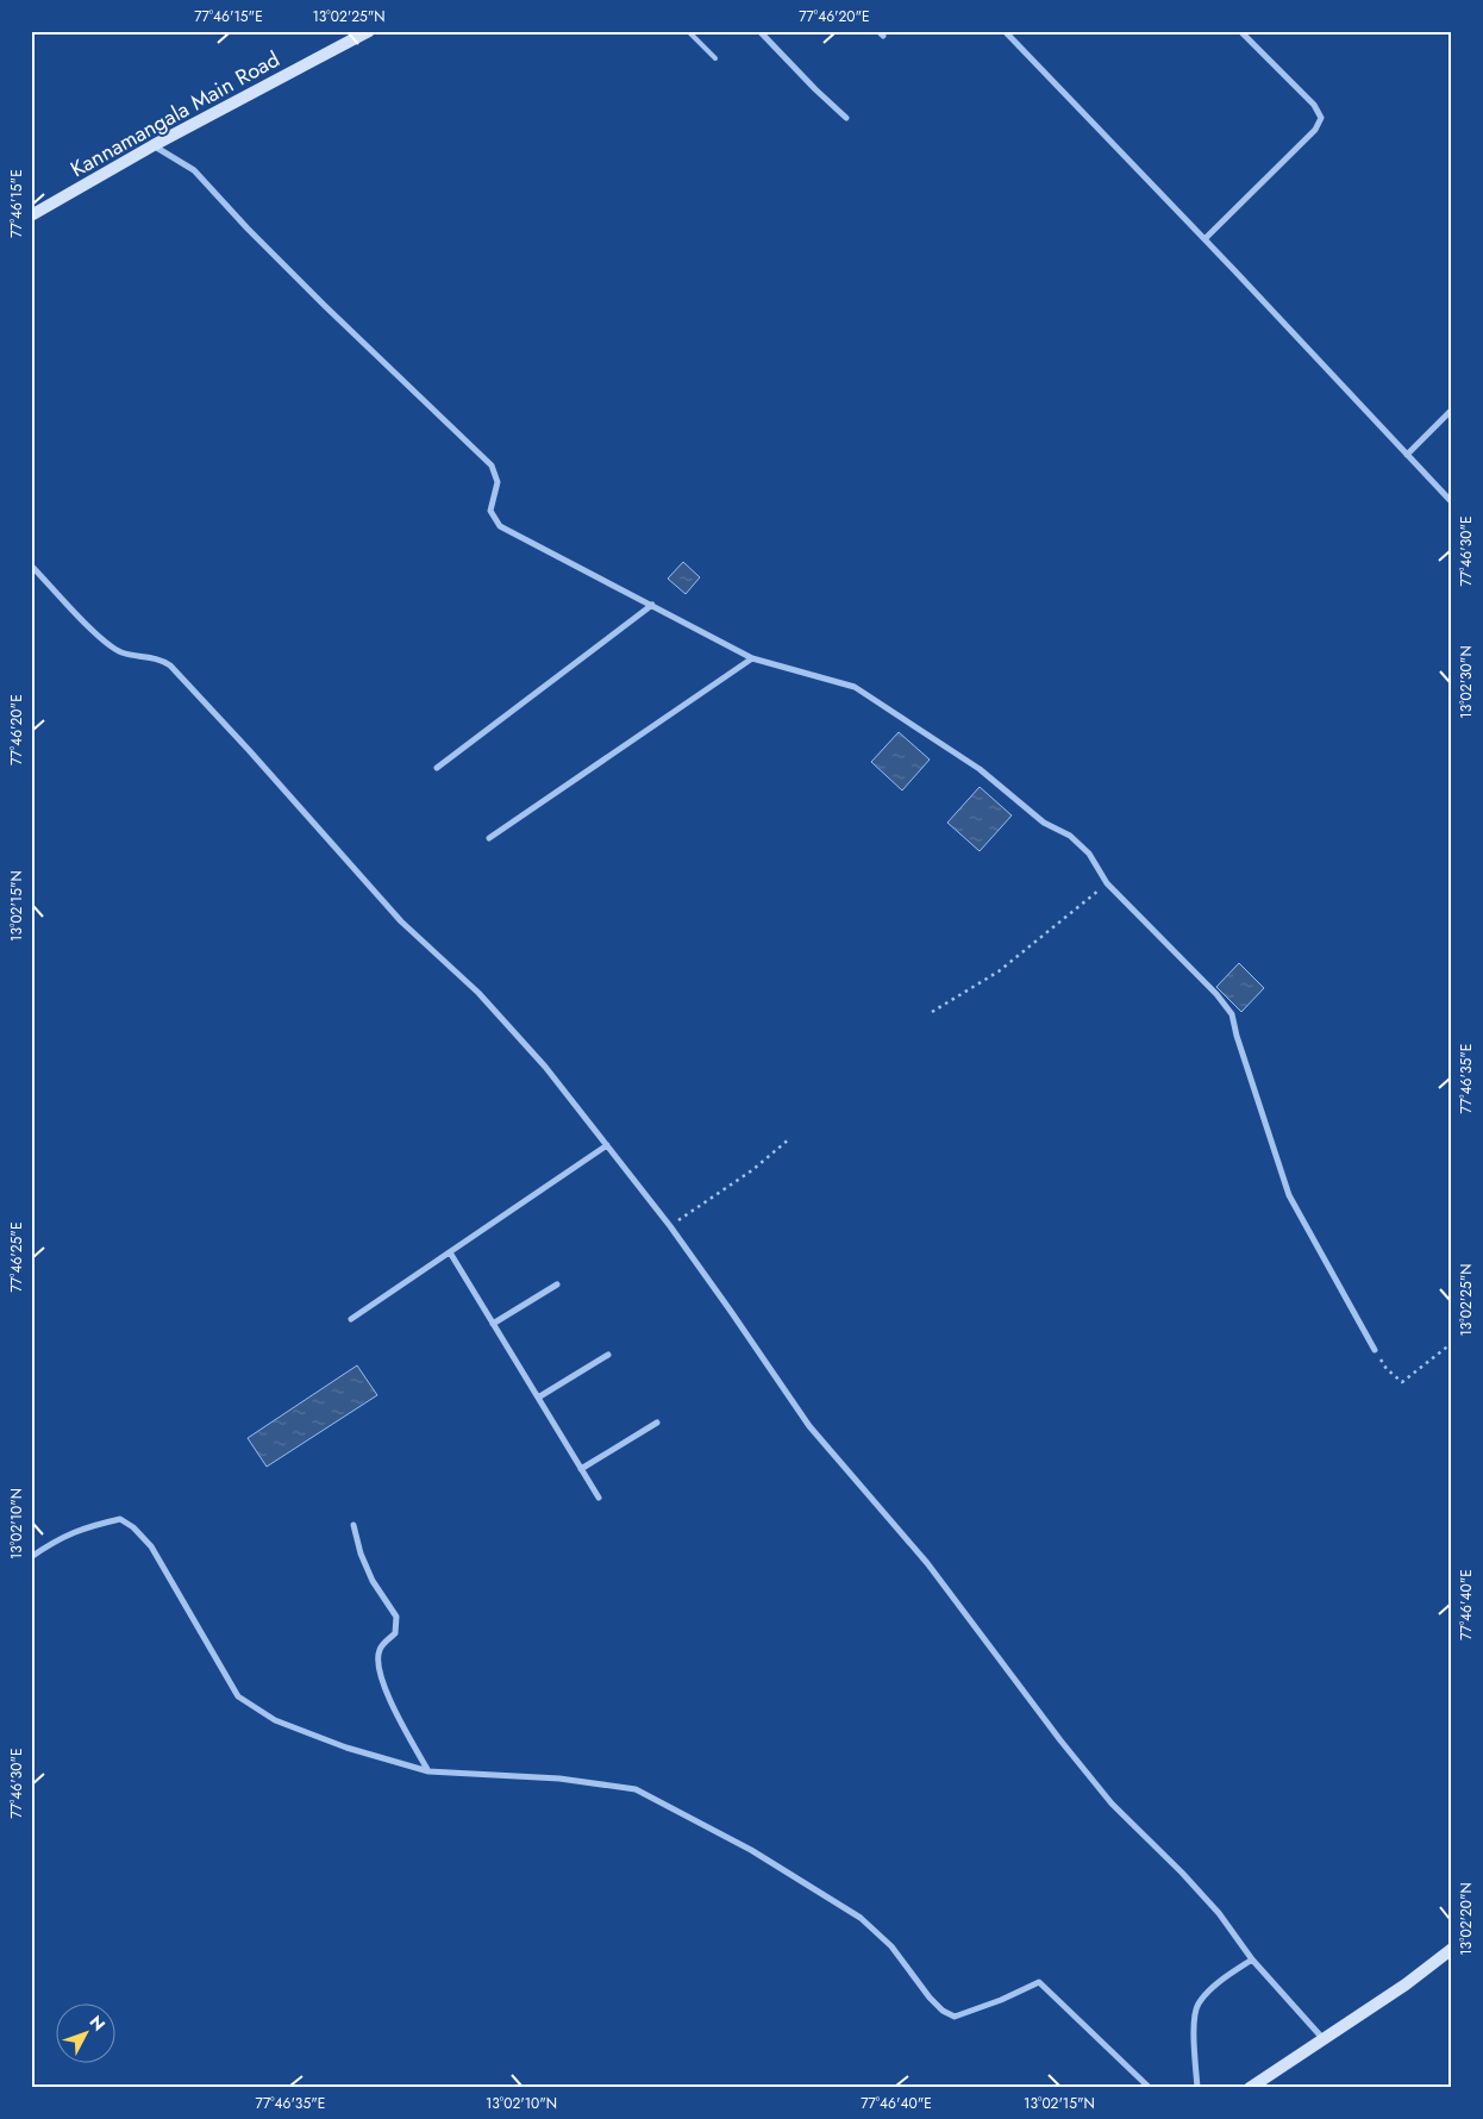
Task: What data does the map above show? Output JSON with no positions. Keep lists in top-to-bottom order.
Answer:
{
  "streets": {
    "main road": ["Kannamangala Main Road"]
  },
  "north": "top right",
  "coordinates": [
    "77°46'15\"E",
    "13°02'25\"N",
    "77°46'20\"E",
    "77°46'30\"E",
    "13°02'30\"N",
    "13°02'15\"N",
    "77°46'35\"E",
    "77°46'25\"E",
    "13°02'10\"N",
    "77°46'40\"E",
    "13°02'20\"N"
  ]
}
